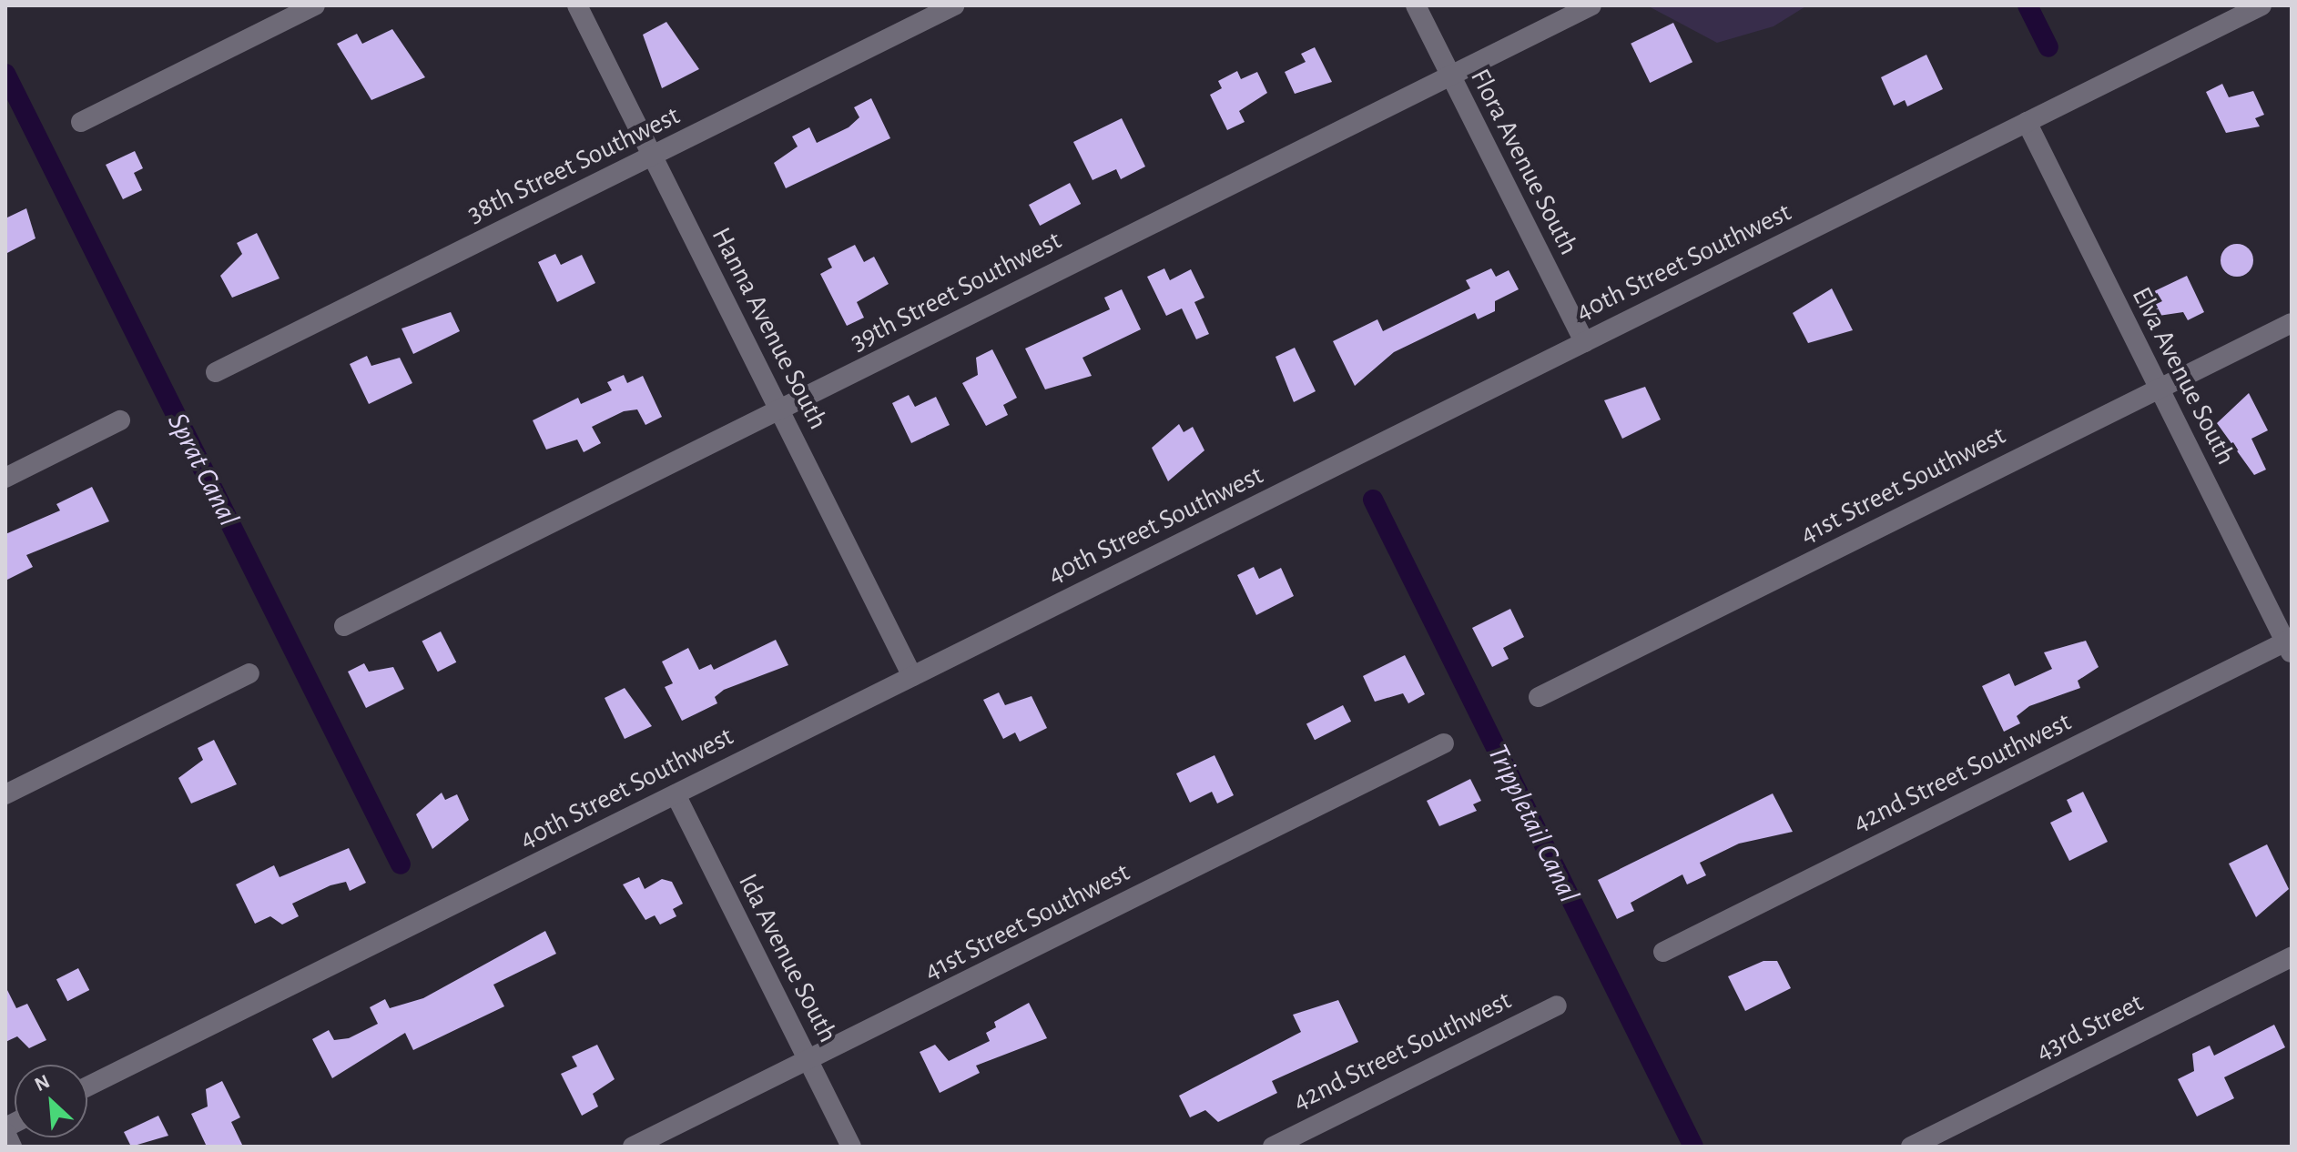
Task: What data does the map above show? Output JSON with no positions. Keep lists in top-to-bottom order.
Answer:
{
  "streets": {
    "street": [
      "Flora Avenue South",
      "38th Street Southwest",
      "40th Street Southwest",
      "39th Street Southwest",
      "Hanna Avenue South",
      "Elva Avenue South",
      "41st Street Southwest",
      "42nd Street Southwest",
      "Ida Avenue South",
      "43rd Street"
    ]
  },
  "crossings": [
    ["Flora Avenue South", "40th Street Southwest"],
    ["Flora Avenue South", "39th Street Southwest"],
    ["38th Street Southwest", "Hanna Avenue South"],
    ["40th Street Southwest", "Hanna Avenue South"],
    ["40th Street Southwest", "Elva Avenue South"],
    ["40th Street Southwest", "Ida Avenue South"],
    ["39th Street Southwest", "Hanna Avenue South"],
    ["Elva Avenue South", "41st Street Southwest"],
    ["Elva Avenue South", "42nd Street Southwest"],
    ["41st Street Southwest", "Ida Avenue South"]
  ],
  "water": ["Sprat Canal", "Trippletail Canal"],
  "north": "top left"
}
